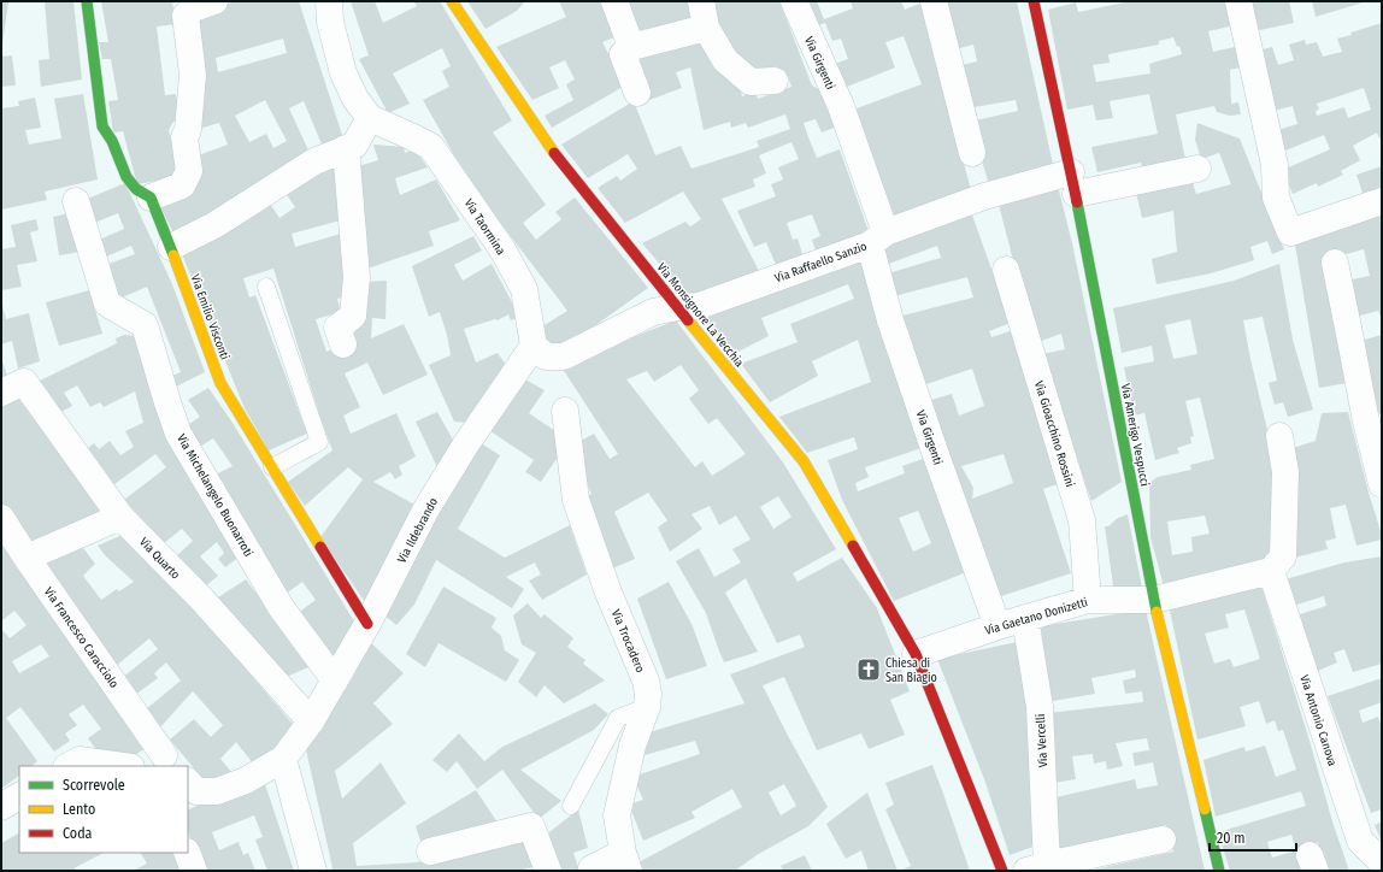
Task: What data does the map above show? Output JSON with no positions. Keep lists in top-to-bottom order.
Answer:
{
  "streets": {
    "street": [
      "Via Girgenti",
      "Via Taormina",
      "Via Raffaello Sanzio",
      "Via Monsignore La Vecchia",
      "Via Emilio Visconti",
      "Via Gioacchino Rossini",
      "Via Amerigo Vespucci",
      "Via Michelangelo Buonarroti",
      "Via Ildebrando",
      "Via Quarto",
      "Via Gaetano Donizetti",
      "Via Francesco Caracciolo",
      "Via Trocadero",
      "Via Antonio Canova",
      "Via Vercelli"
    ]
  },
  "crossings": [
    ["Via Girgenti", "Via Raffaello Sanzio"],
    ["Via Girgenti", "Via Gaetano Donizetti"],
    ["Via Taormina", "Via Ildebrando"],
    ["Via Raffaello Sanzio", "Via Monsignore La Vecchia"],
    ["Via Raffaello Sanzio", "Via Amerigo Vespucci"],
    ["Via Monsignore La Vecchia", "Via Gaetano Donizetti"],
    ["Via Emilio Visconti", "Via Ildebrando"],
    ["Via Gioacchino Rossini", "Via Gaetano Donizetti"],
    ["Via Amerigo Vespucci", "Via Gaetano Donizetti"],
    ["Via Michelangelo Buonarroti", "Via Ildebrando"],
    ["Via Ildebrando", "Via Quarto"],
    ["Via Gaetano Donizetti", "Via Antonio Canova"],
    ["Via Gaetano Donizetti", "Via Vercelli"]
  ],
  "places": {
    "church": ["Chiesa di San Biagio"]
  },
  "legend": ["Scorrevole", "Lento", "Coda"],
  "scale_bar": "20 m"
}
